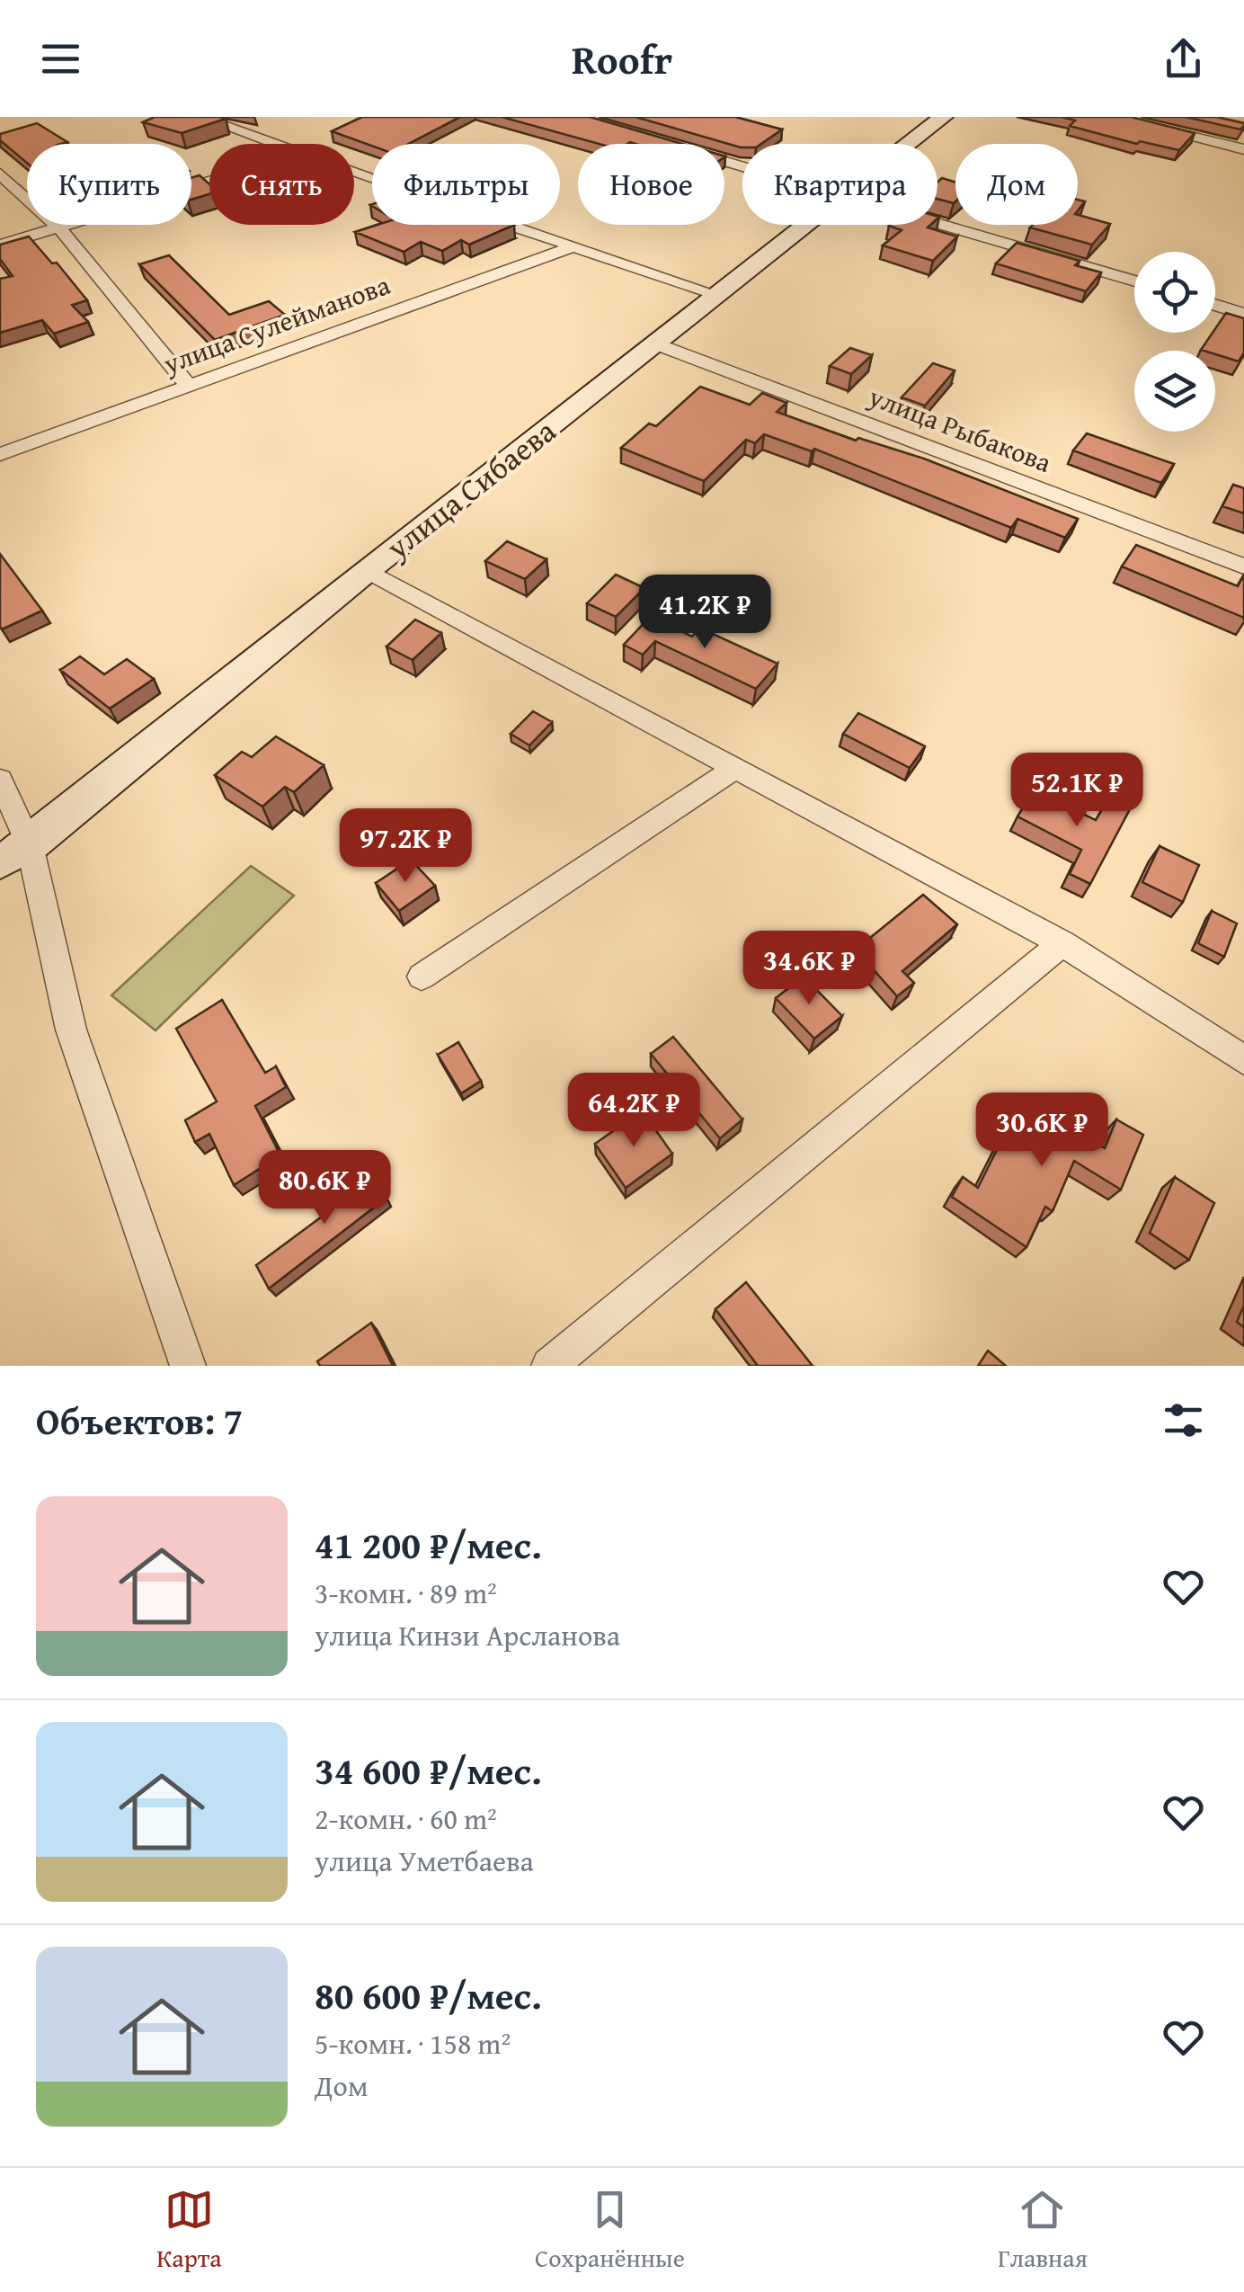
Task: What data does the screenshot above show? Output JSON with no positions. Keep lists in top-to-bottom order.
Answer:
{
  "streets": {
    "main road": ["улица Сибаева"],
    "street": ["улица Сулейманова", "улица Рыбакова"]
  },
  "crossings": [
    ["улица Рыбакова", "улица Сибаева"]
  ],
  "page": {
    "header": "Roofr",
    "chip": [
      "Купить",
      "Снять",
      "Фильтры",
      "Новое",
      "Квартира",
      "Дом"
    ],
    "price": [
      "41.2K ₽",
      "52.1K ₽",
      "97.2K ₽",
      "34.6K ₽",
      "64.2K ₽",
      "30.6K ₽",
      "80.6K ₽"
    ],
    "heading": "Объектов: 7",
    "list": [
      {
        "name": "41 200 ₽/мес.",
        "note": "3-комн. · 89 m² · улица Кинзи Арсланова"
      },
      {
        "name": "34 600 ₽/мес.",
        "note": "2-комн. · 60 m² · улица Уметбаева"
      },
      {
        "name": "80 600 ₽/мес.",
        "note": "5-комн. · 158 m² · Дом"
      }
    ],
    "tabs": ["Карта", "Сохранённые", "Главная"]
  }
}
